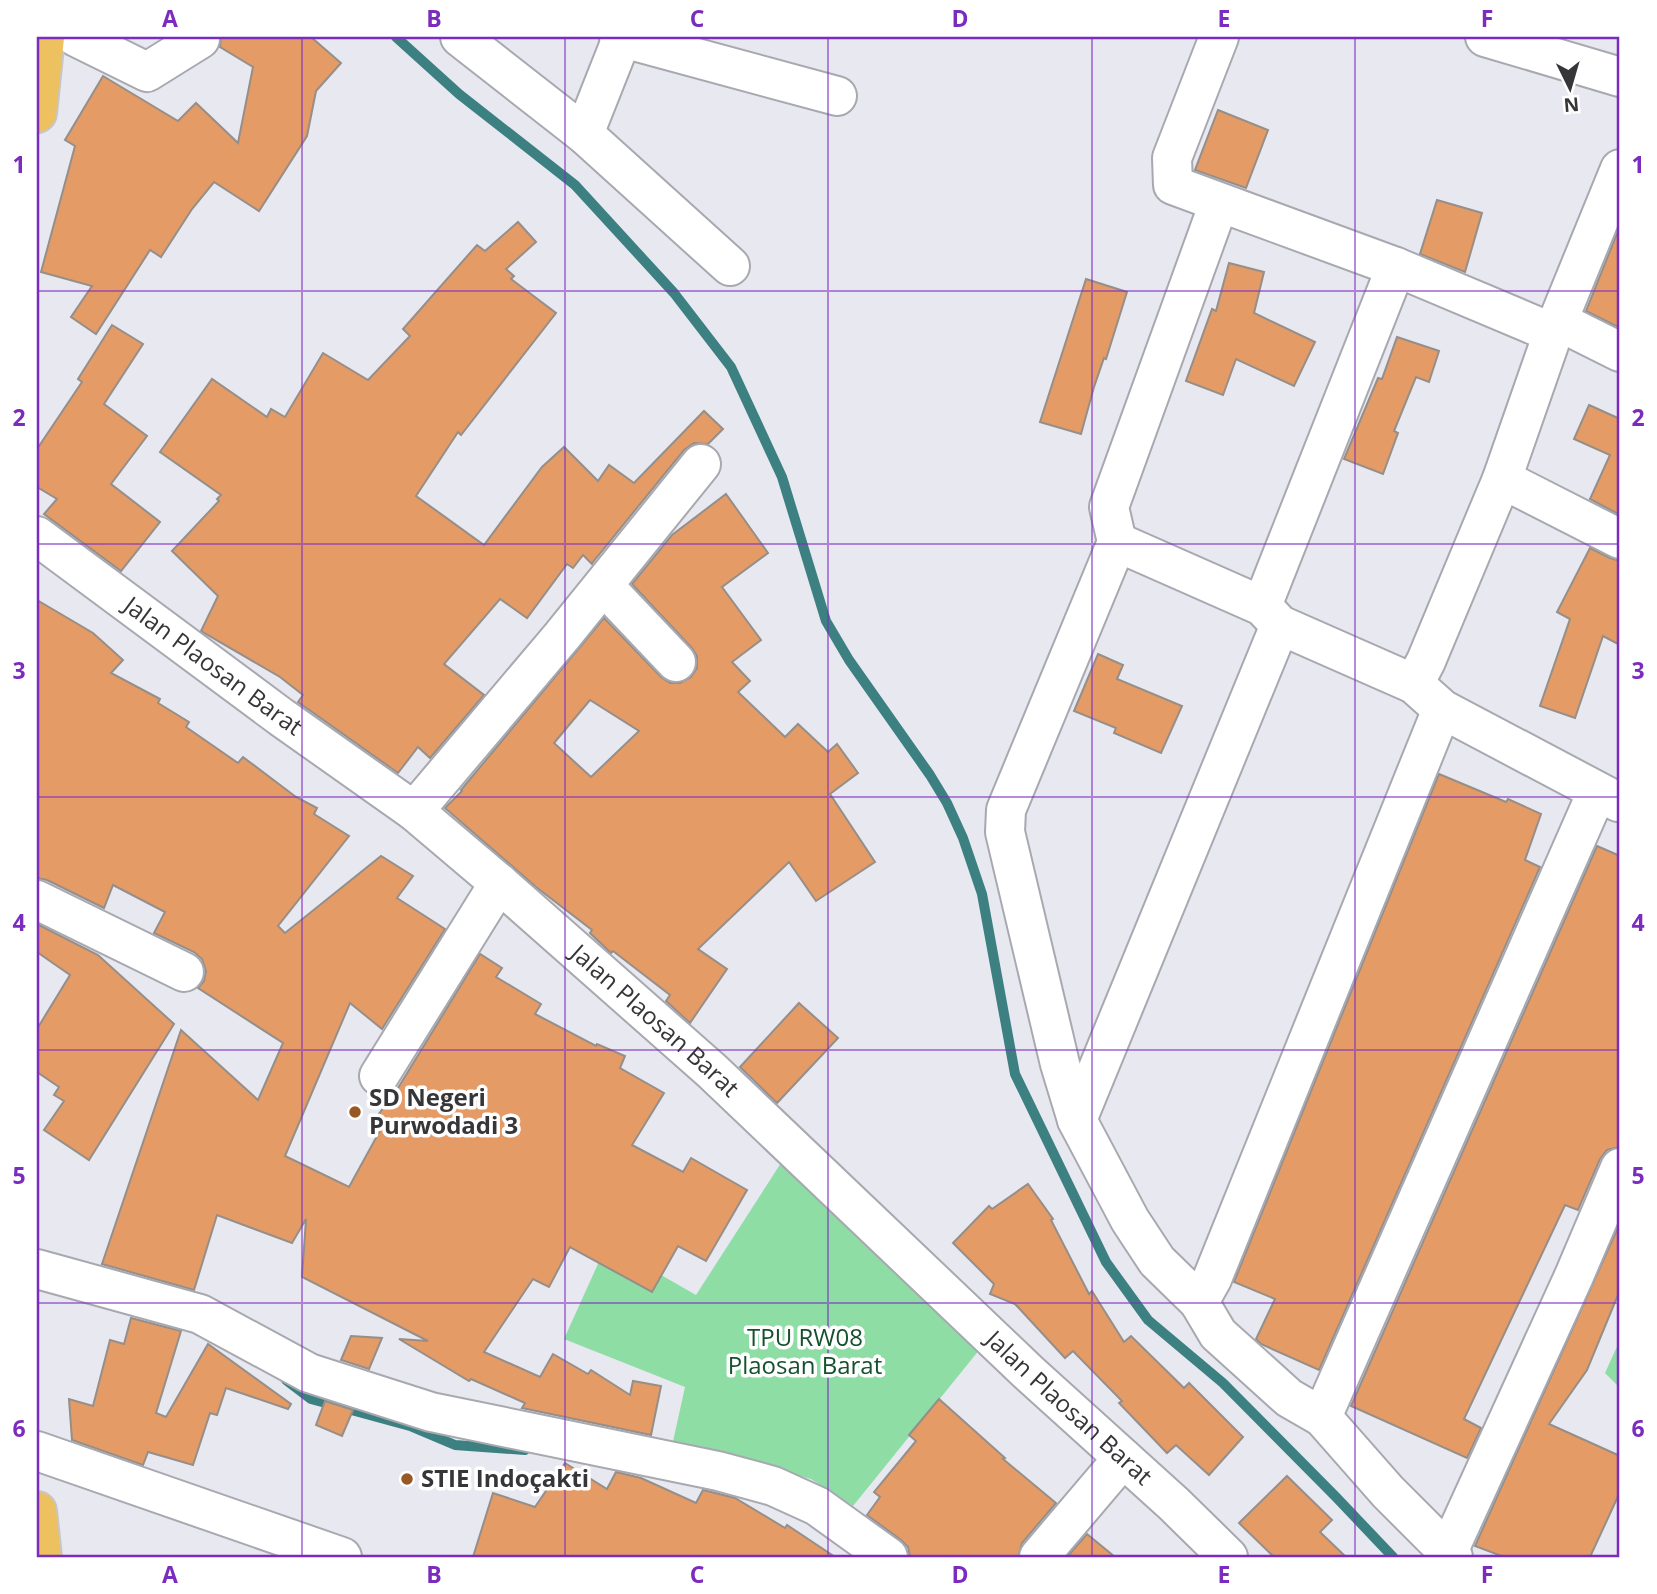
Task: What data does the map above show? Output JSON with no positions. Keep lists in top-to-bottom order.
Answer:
{
  "streets": {
    "street": ["Jalan Plaosan Barat"]
  },
  "parks": ["TPU RW08 Plaosan Barat"],
  "places": ["SD Negeri Purwodadi 3", "STIE Indoçakti"],
  "north": "bottom",
  "grid": {
    "columns": [
      "A",
      "B",
      "C",
      "D",
      "E",
      "F"
    ],
    "rows": [
      "1",
      "2",
      "3",
      "4",
      "5",
      "6"
    ]
  }
}
